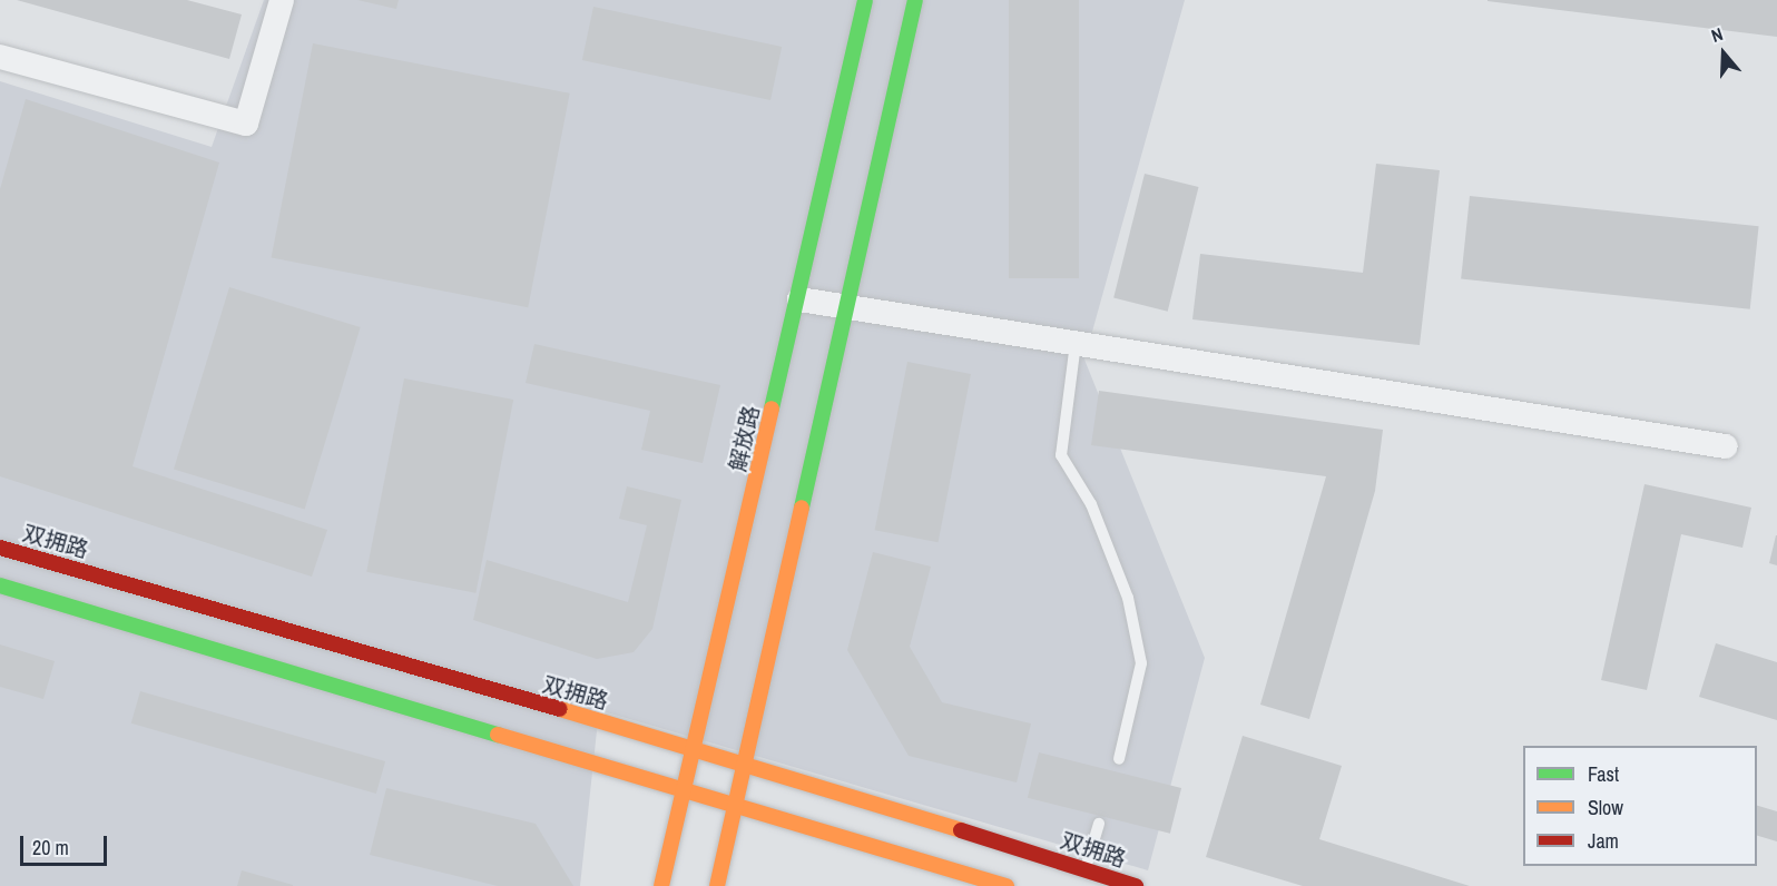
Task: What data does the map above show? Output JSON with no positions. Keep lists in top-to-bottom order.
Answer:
{
  "streets": {
    "main road": ["解放路", "双拥路"]
  },
  "crossings": [
    ["解放路", "双拥路"]
  ],
  "legend": ["Fast", "Slow", "Jam"],
  "scale_bar": "20 m",
  "north": "top"
}
